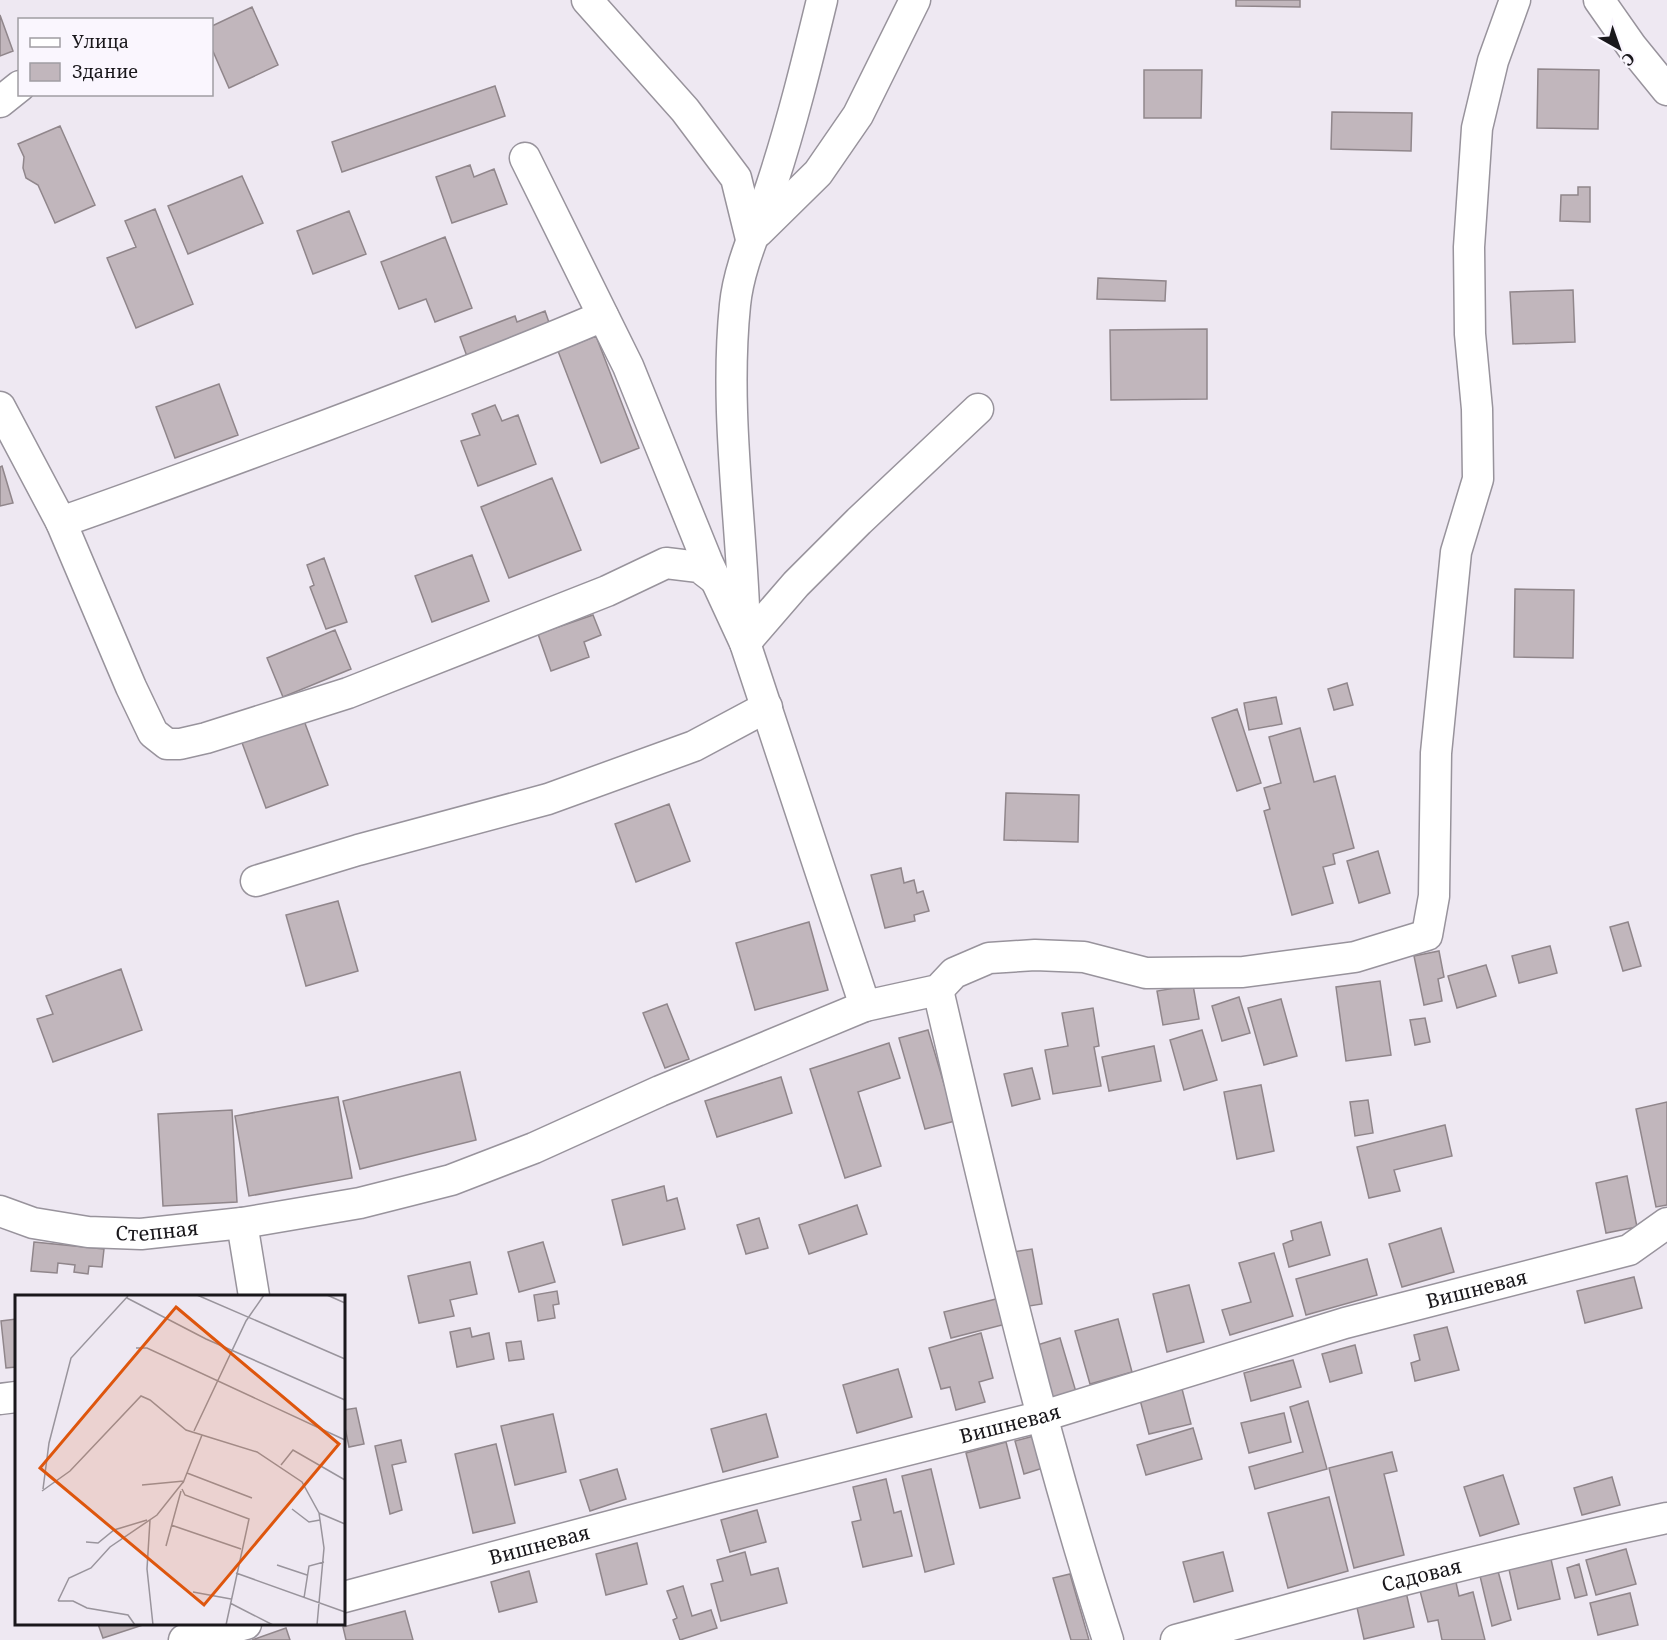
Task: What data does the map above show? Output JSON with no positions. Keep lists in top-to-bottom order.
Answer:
{
  "streets": {
    "street": ["Степная", "Вишневая", "Садовая"]
  },
  "legend": ["Улица", "Здание"],
  "north": "bottom right"
}
